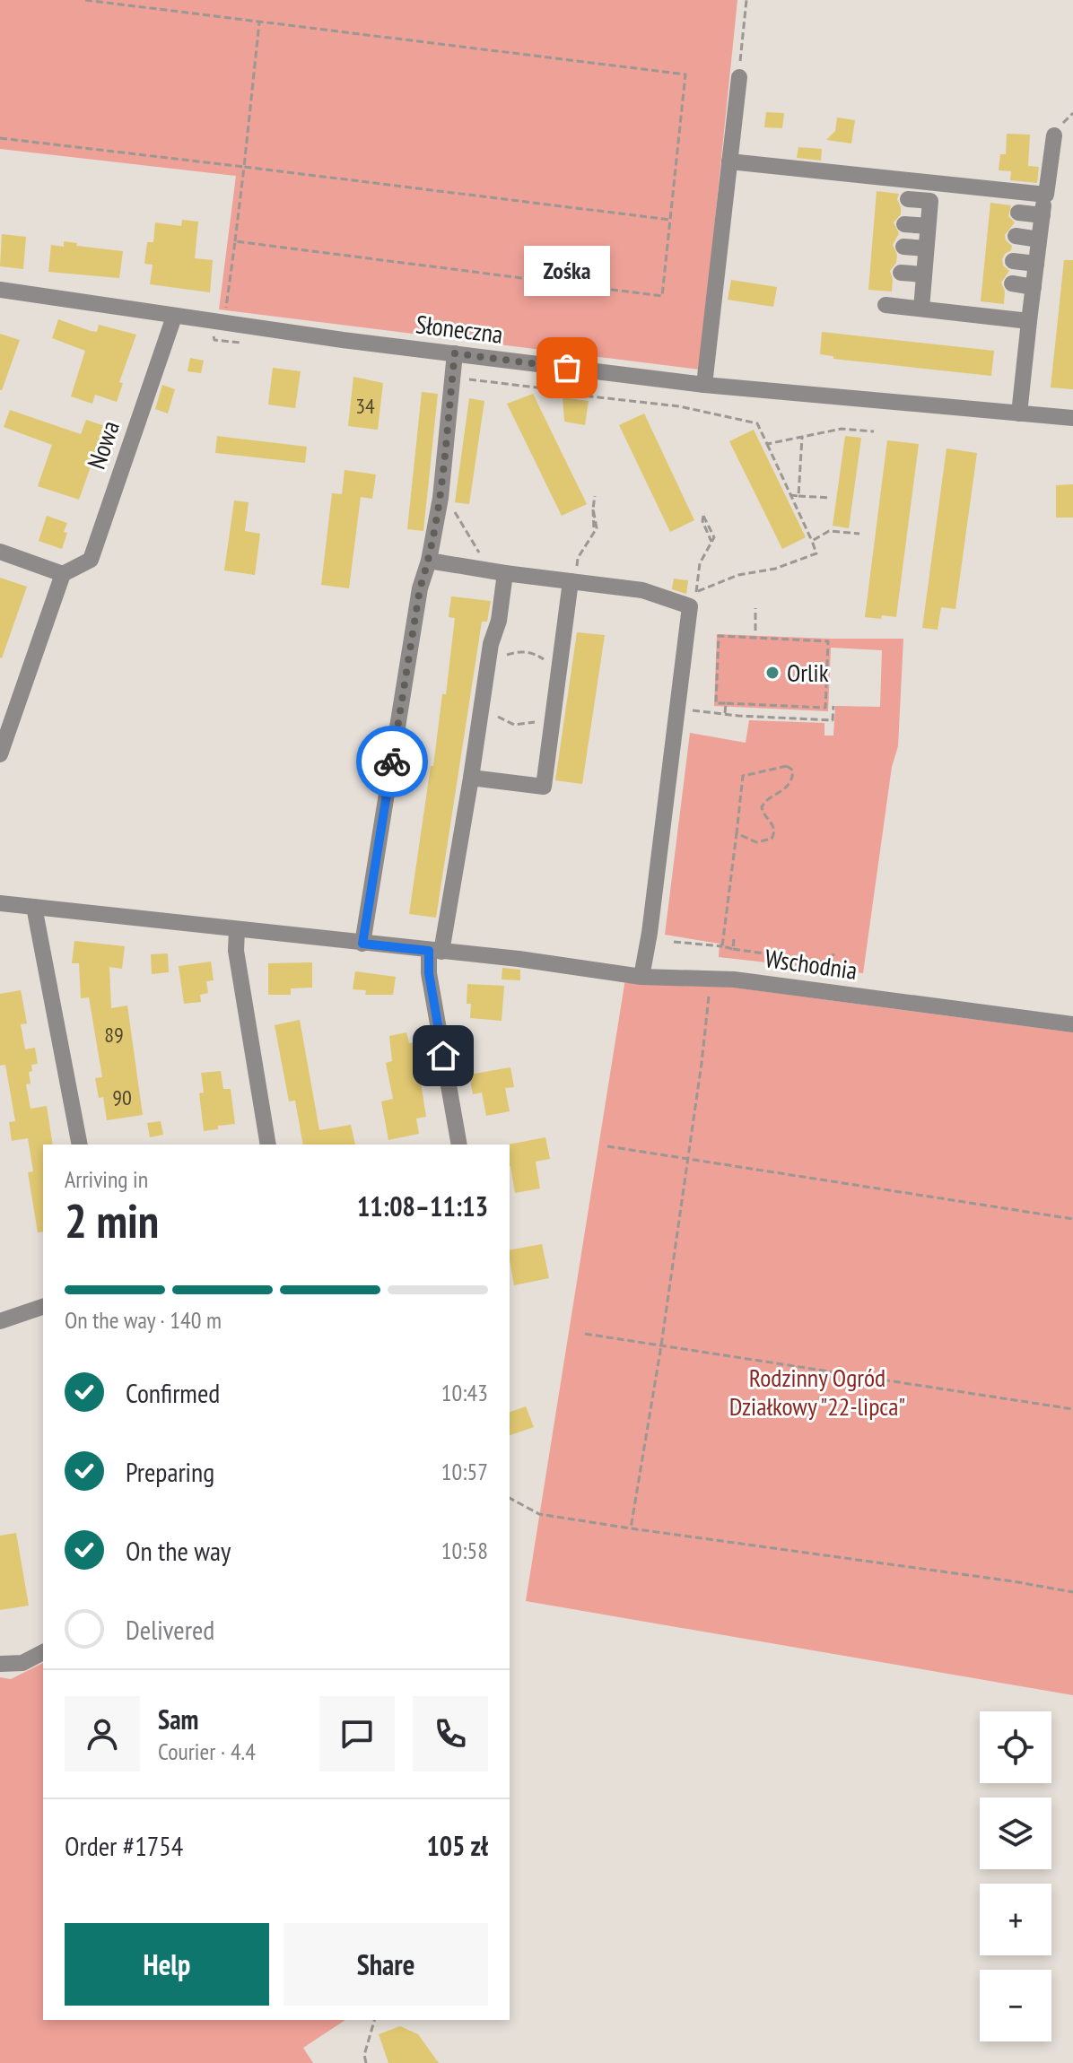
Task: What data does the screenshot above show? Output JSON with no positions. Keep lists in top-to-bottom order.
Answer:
{
  "streets": {
    "street": ["Słoneczna", "Nowa", "Wschodnia"]
  },
  "crossings": [
    ["Słoneczna", "Nowa"]
  ],
  "parks": ["Rodzinny Ogród Działkowy \"22-lipca\""],
  "places": ["Zośka", "Orlik"],
  "house_numbers": ["34", "89", "90"],
  "page": {
    "bubble": "Zośka",
    "heading": ["2 min", "Arriving in", "11:08–11:13"],
    "panel": [
      "Sam",
      "Courier · 4.4",
      "Order #1754",
      "105 zł"
    ],
    "bar": "On the way · 140 m",
    "list": [
      ["Confirmed", "10:43"],
      ["Preparing", "10:57"],
      ["On the way", "10:58"],
      "Delivered"
    ],
    "map_buttons": ["+", "−"],
    "buttons": ["Help", "Share"]
  }
}
